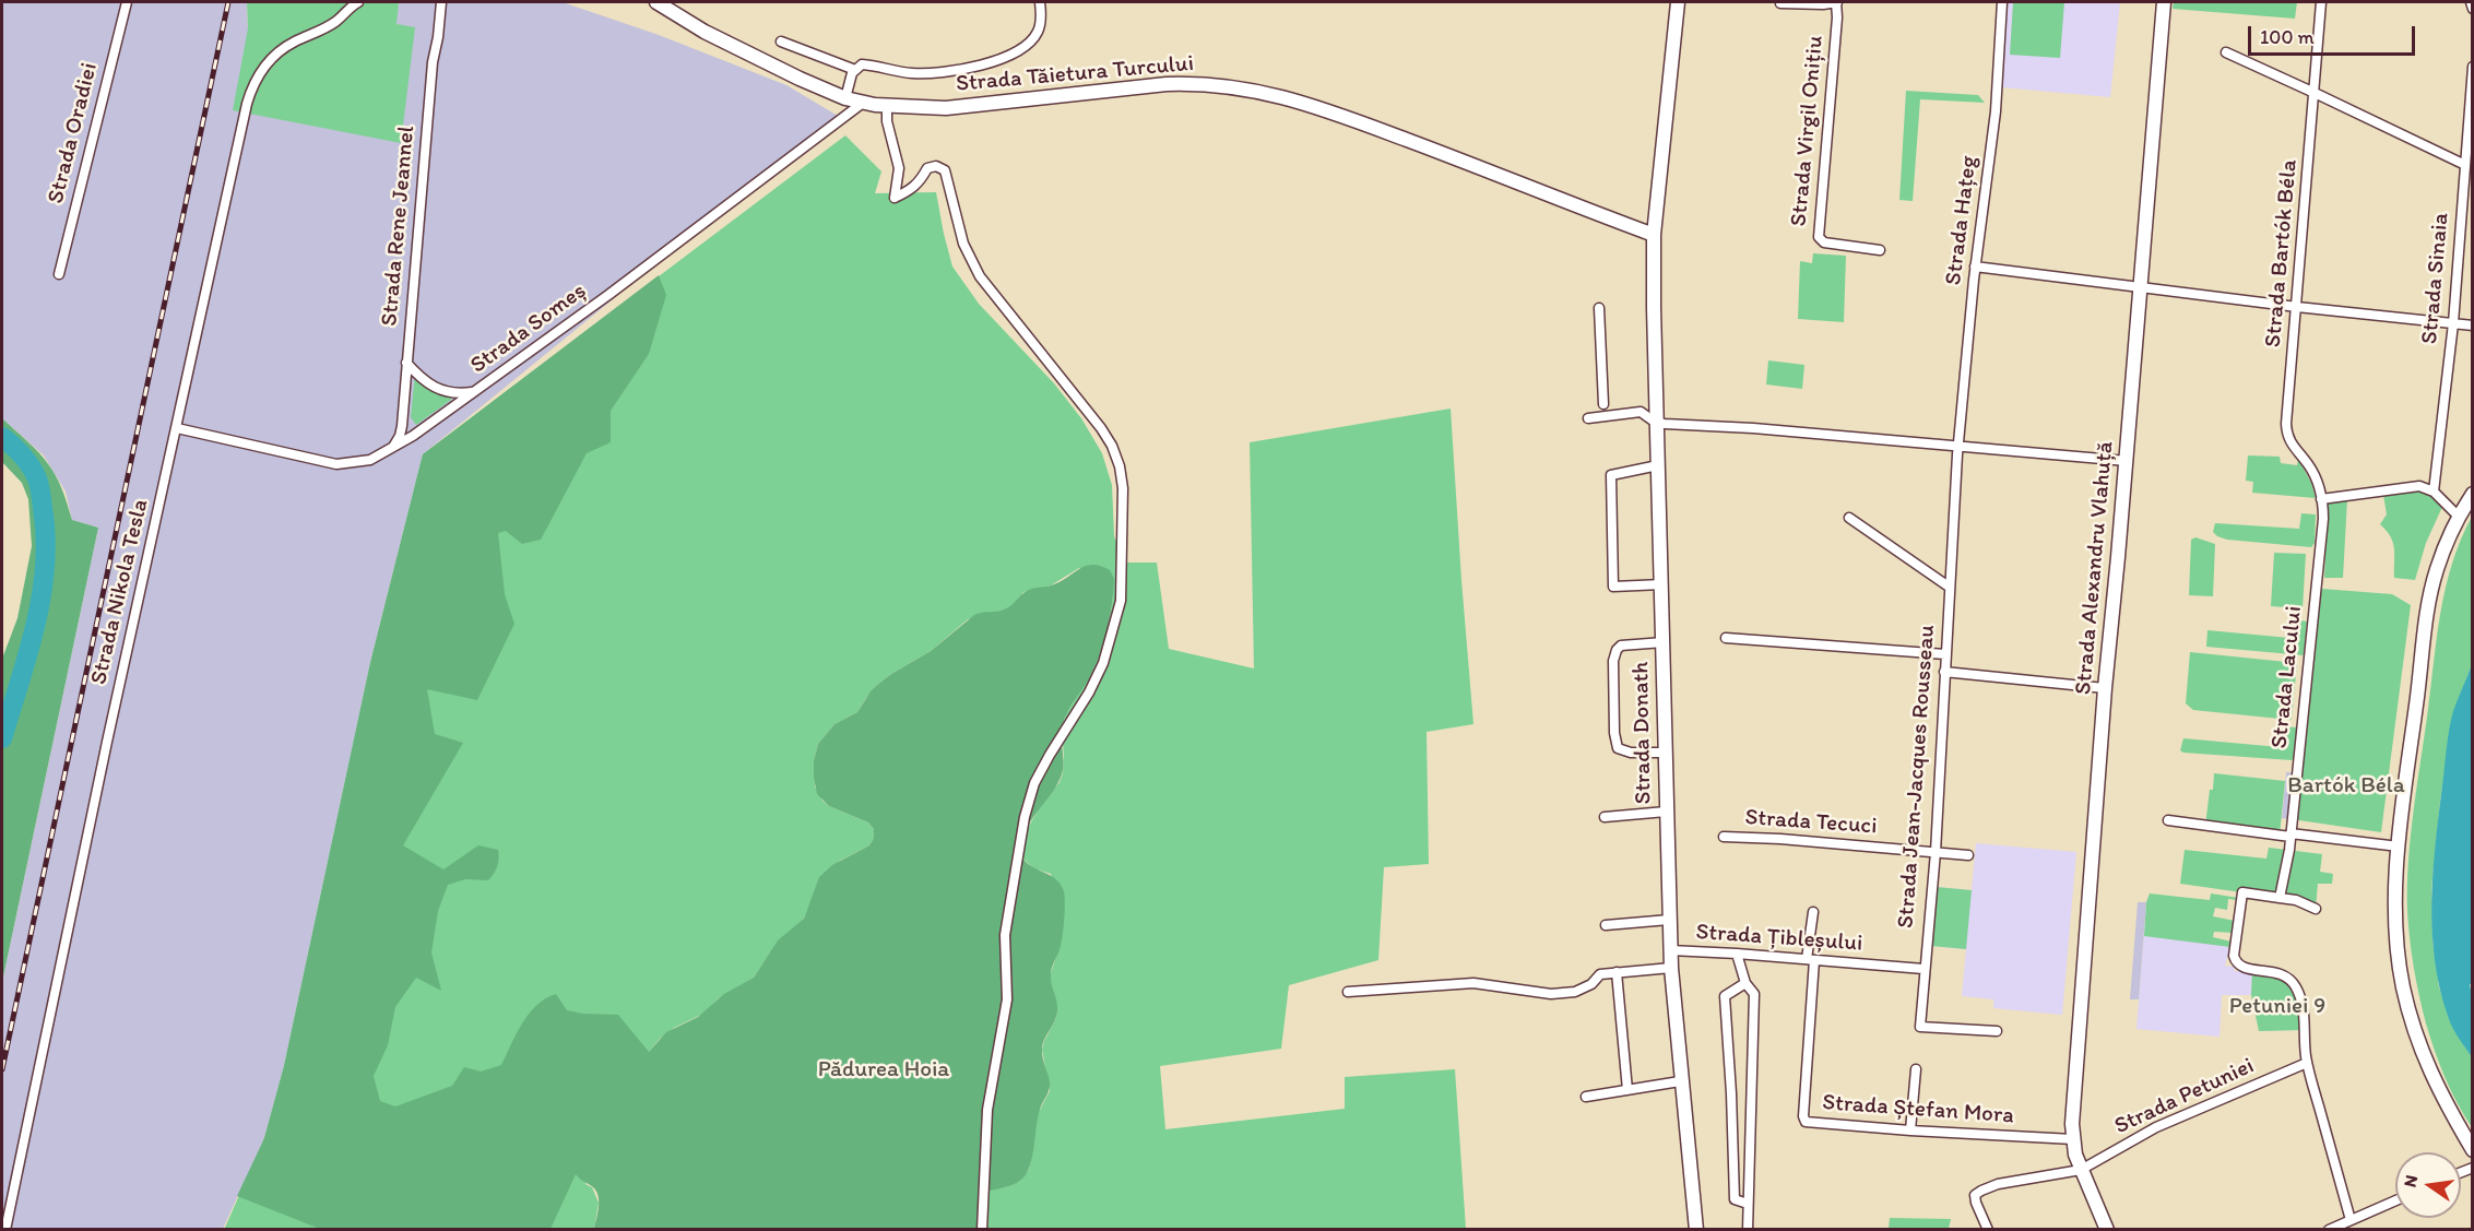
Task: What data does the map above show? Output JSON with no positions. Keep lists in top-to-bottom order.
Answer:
{
  "streets": {
    "main road": ["Strada Tăietura Turcului", "Strada Alexandru Vlahuță", "Strada Donath"],
    "street": [
      "Strada Virgil Onițiu",
      "Strada Oradiei",
      "Strada Hațeg",
      "Strada Rene Jeannel",
      "Strada Bartók Béla",
      "Strada Sinaia",
      "Strada Someș",
      "Strada Nikola Tesla",
      "Strada Lacului",
      "Strada Jean-Jacques Rousseau",
      "Strada Tecuci",
      "Strada Țibleșului",
      "Strada Petuniei",
      "Strada Ștefan Mora"
    ]
  },
  "crossings": [
    ["Strada Tăietura Turcului", "Strada Someș"],
    ["Strada Tăietura Turcului", "Strada Donath"],
    ["Strada Hațeg", "Strada Jean-Jacques Rousseau"],
    ["Strada Rene Jeannel", "Strada Someș"],
    ["Strada Bartók Béla", "Strada Lacului"],
    ["Strada Someș", "Strada Nikola Tesla"],
    ["Strada Alexandru Vlahuță", "Strada Petuniei"],
    ["Strada Alexandru Vlahuță", "Strada Ștefan Mora"],
    ["Strada Donath", "Strada Țibleșului"],
    ["Strada Jean-Jacques Rousseau", "Strada Tecuci"],
    ["Strada Jean-Jacques Rousseau", "Strada Țibleșului"],
    ["Strada Țibleșului", "Strada Ștefan Mora"]
  ],
  "parks": ["Bartók Béla", "Petuniei 9", "Pădurea Hoia"],
  "scale_bar": "100 m",
  "north": "left"
}
